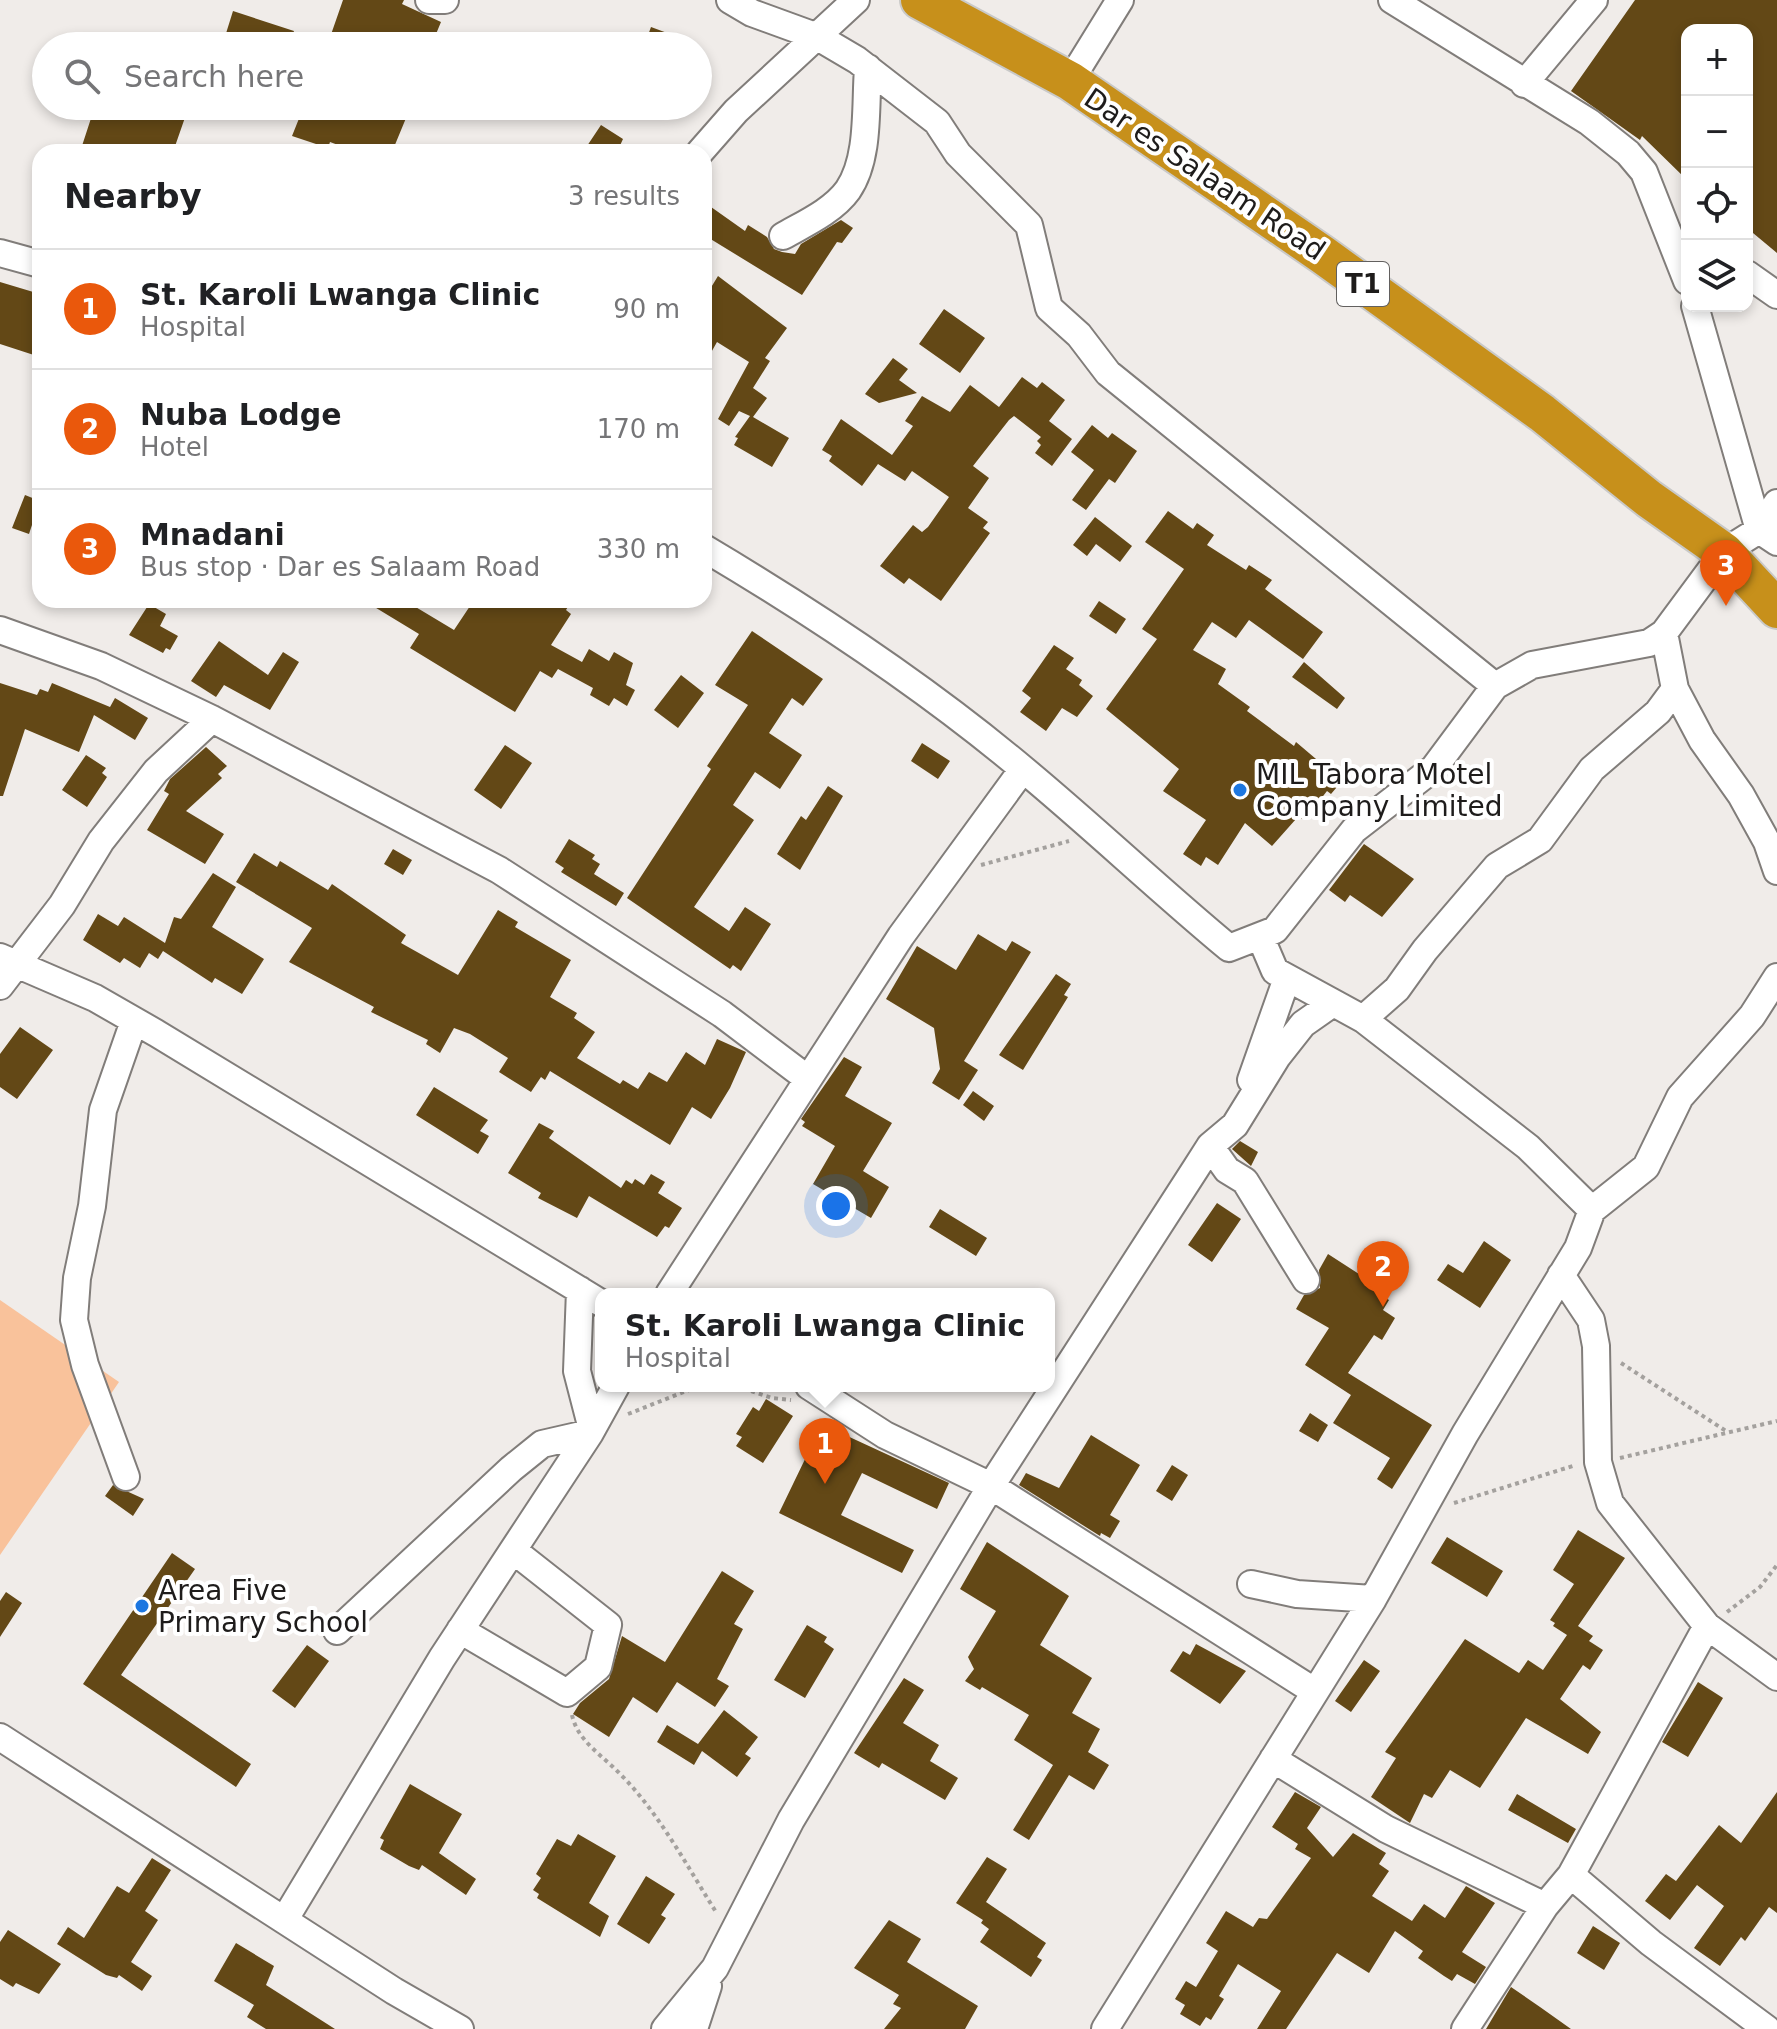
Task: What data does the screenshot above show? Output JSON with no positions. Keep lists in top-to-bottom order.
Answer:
{
  "streets": {
    "highway": ["Dar es Salaam Road", "T1"]
  },
  "places": ["MIL Tabora Motel Company Limited", "Area Five Primary School"],
  "page": {
    "map_buttons": ["+", "−"],
    "search": "Search here",
    "heading": ["Nearby", "3 results"],
    "list": [
      {
        "mark": "1",
        "name": "St. Karoli Lwanga Clinic",
        "note": "Hospital",
        "value": "90 m"
      },
      {
        "mark": "2",
        "name": "Nuba Lodge",
        "note": "Hotel",
        "value": "170 m"
      },
      {
        "mark": "3",
        "name": "Mnadani",
        "note": "Bus stop · Dar es Salaam Road",
        "value": "330 m"
      }
    ],
    "pins": ["3", "2", "1"],
    "popup": ["St. Karoli Lwanga Clinic", "Hospital"]
  }
}
